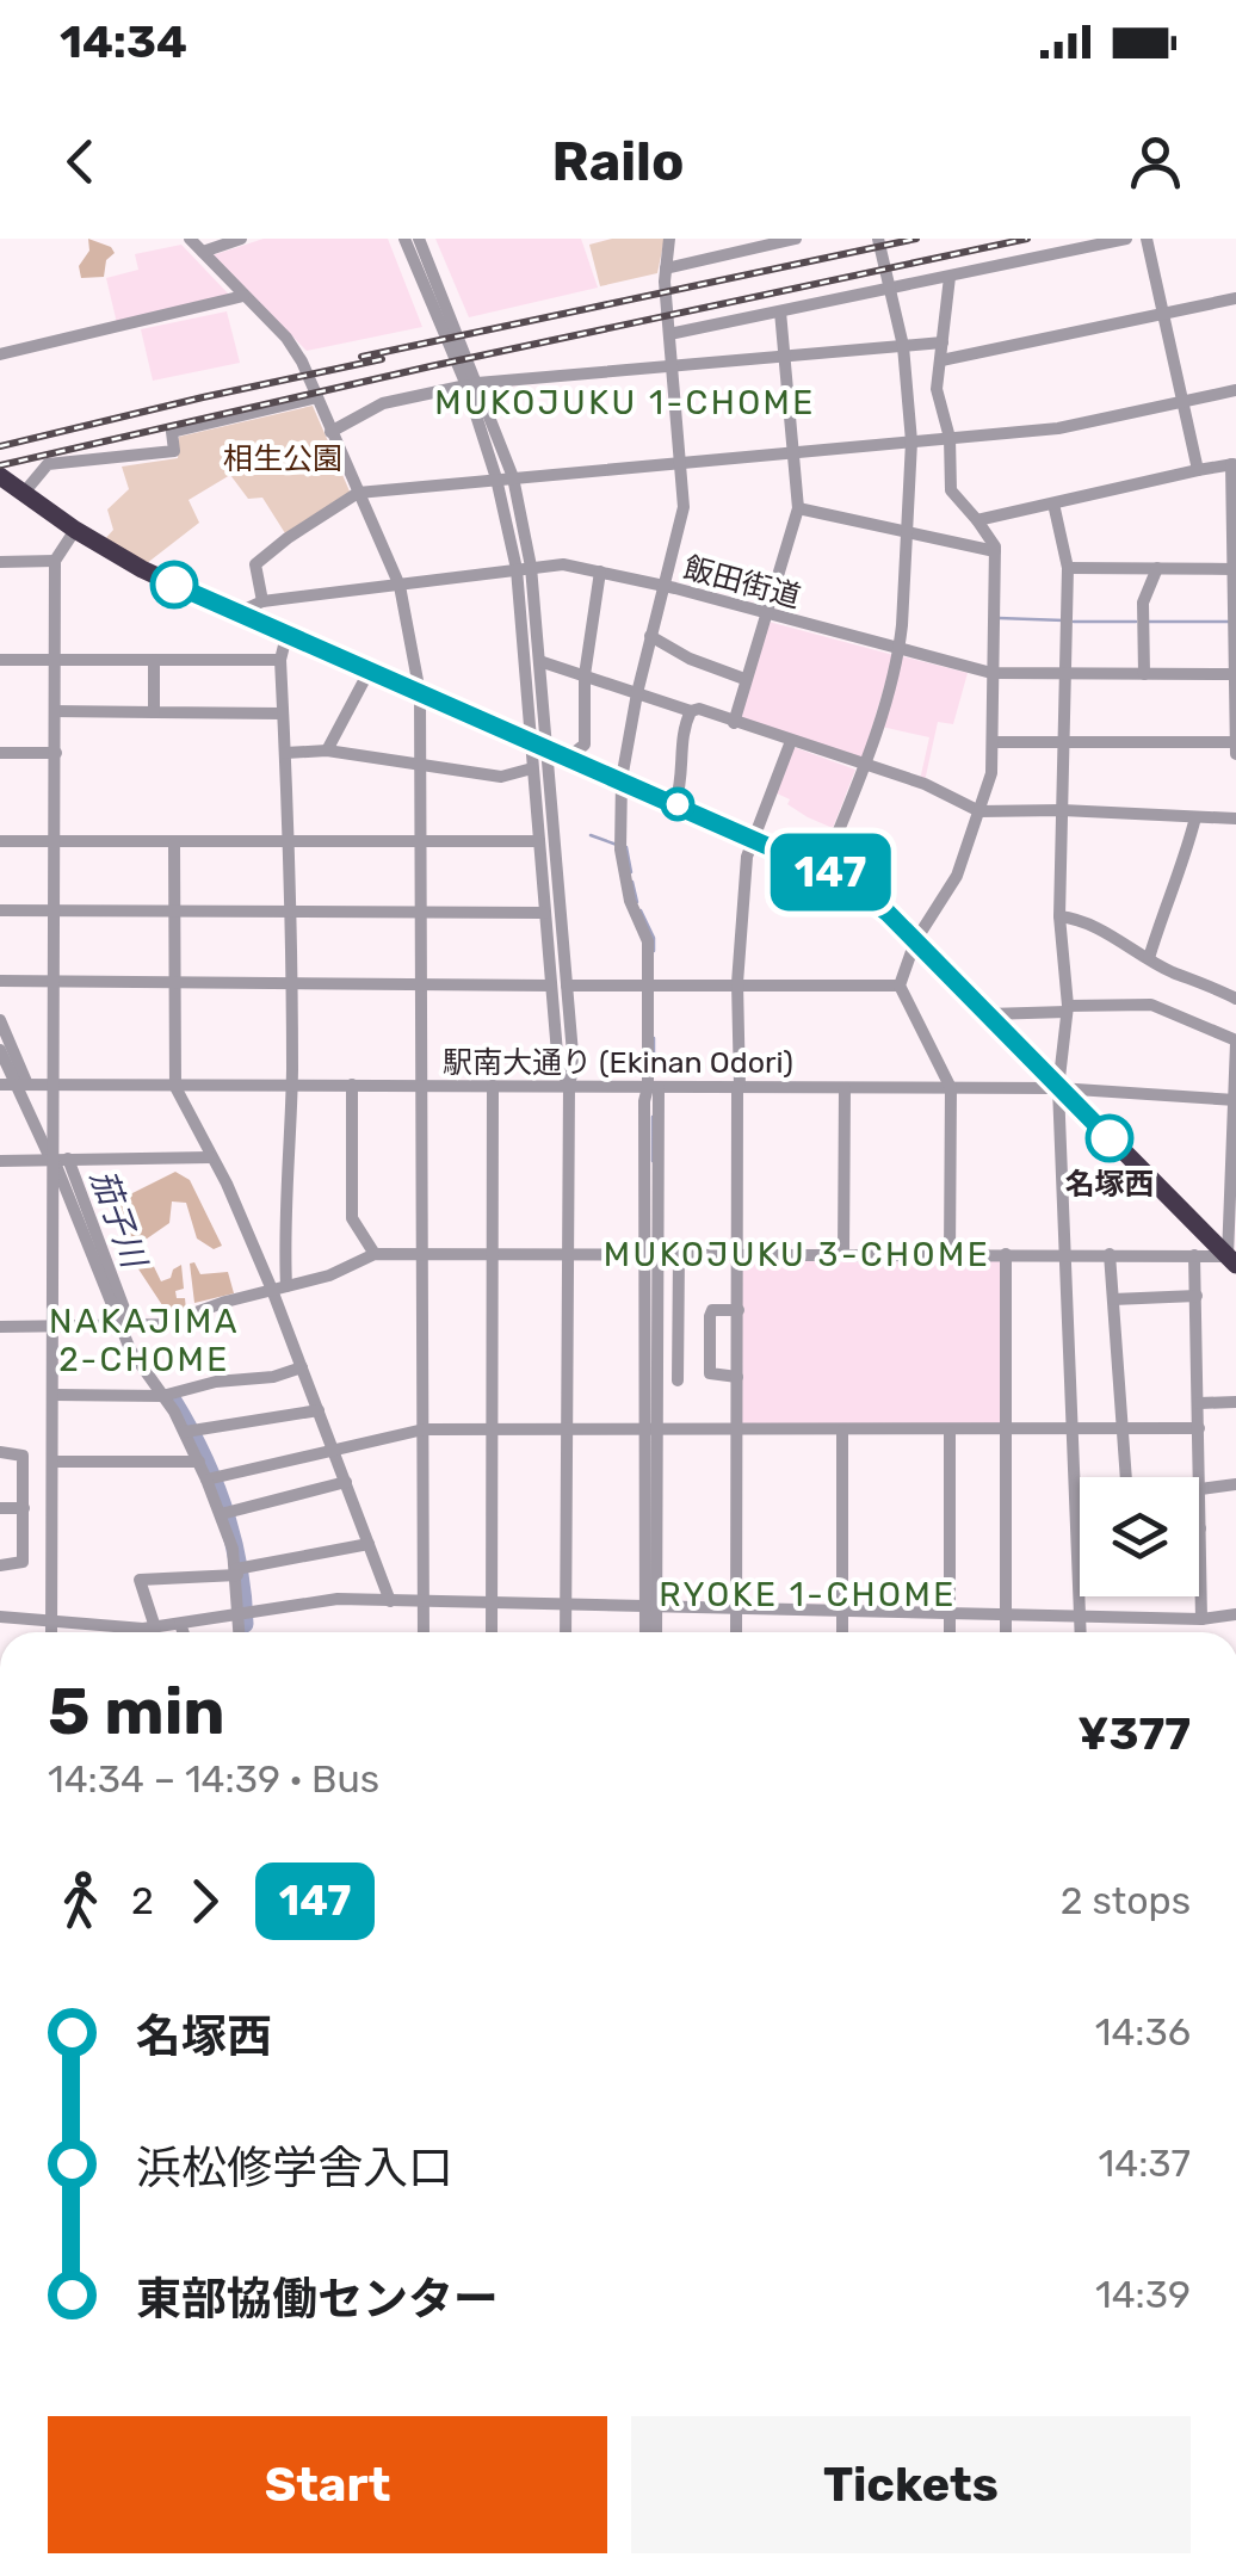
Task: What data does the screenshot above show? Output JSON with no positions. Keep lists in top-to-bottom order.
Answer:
{
  "streets": {
    "street": ["飯田街道", "駅南大通り (Ekinan Odori)"]
  },
  "districts": [
    "MUKOJUKU 1-CHOME",
    "MUKOJUKU 3-CHOME",
    "NAKAJIMA 2-CHOME",
    "RYOKE 1-CHOME"
  ],
  "water": ["茄子川"],
  "parks": ["相生公園"],
  "places": ["名塚西"],
  "lines": ["bus line 147"],
  "page": {
    "status": "14:34",
    "header": "Railo",
    "on_map": "147",
    "heading": ["5 min", "14:34 – 14:39 · Bus", "¥377"],
    "legs": ["2", "147", "2 stops"],
    "list": [
      {
        "name": "名塚西",
        "value": "14:36"
      },
      {
        "name": "浜松修学舎入口",
        "value": "14:37"
      },
      {
        "name": "東部協働センター",
        "value": "14:39"
      }
    ],
    "buttons": ["Start", "Tickets"]
  }
}
